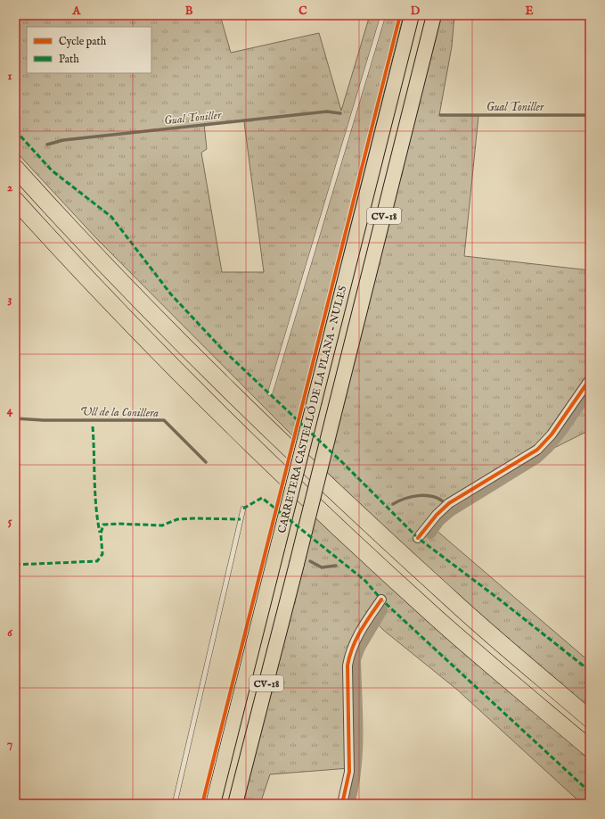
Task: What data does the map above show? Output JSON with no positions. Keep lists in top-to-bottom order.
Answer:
{
  "streets": {
    "main road": ["CV-18", "CARRETERA CASTELLÓ DE LA PLANA - NULES"]
  },
  "water": ["Gual Toniller", "Ull de la Conillera"],
  "legend": ["Cycle path", "Path"],
  "grid": {
    "columns": [
      "A",
      "B",
      "C",
      "D",
      "E"
    ],
    "rows": [
      "1",
      "2",
      "3",
      "4",
      "5",
      "6",
      "7"
    ]
  }
}
